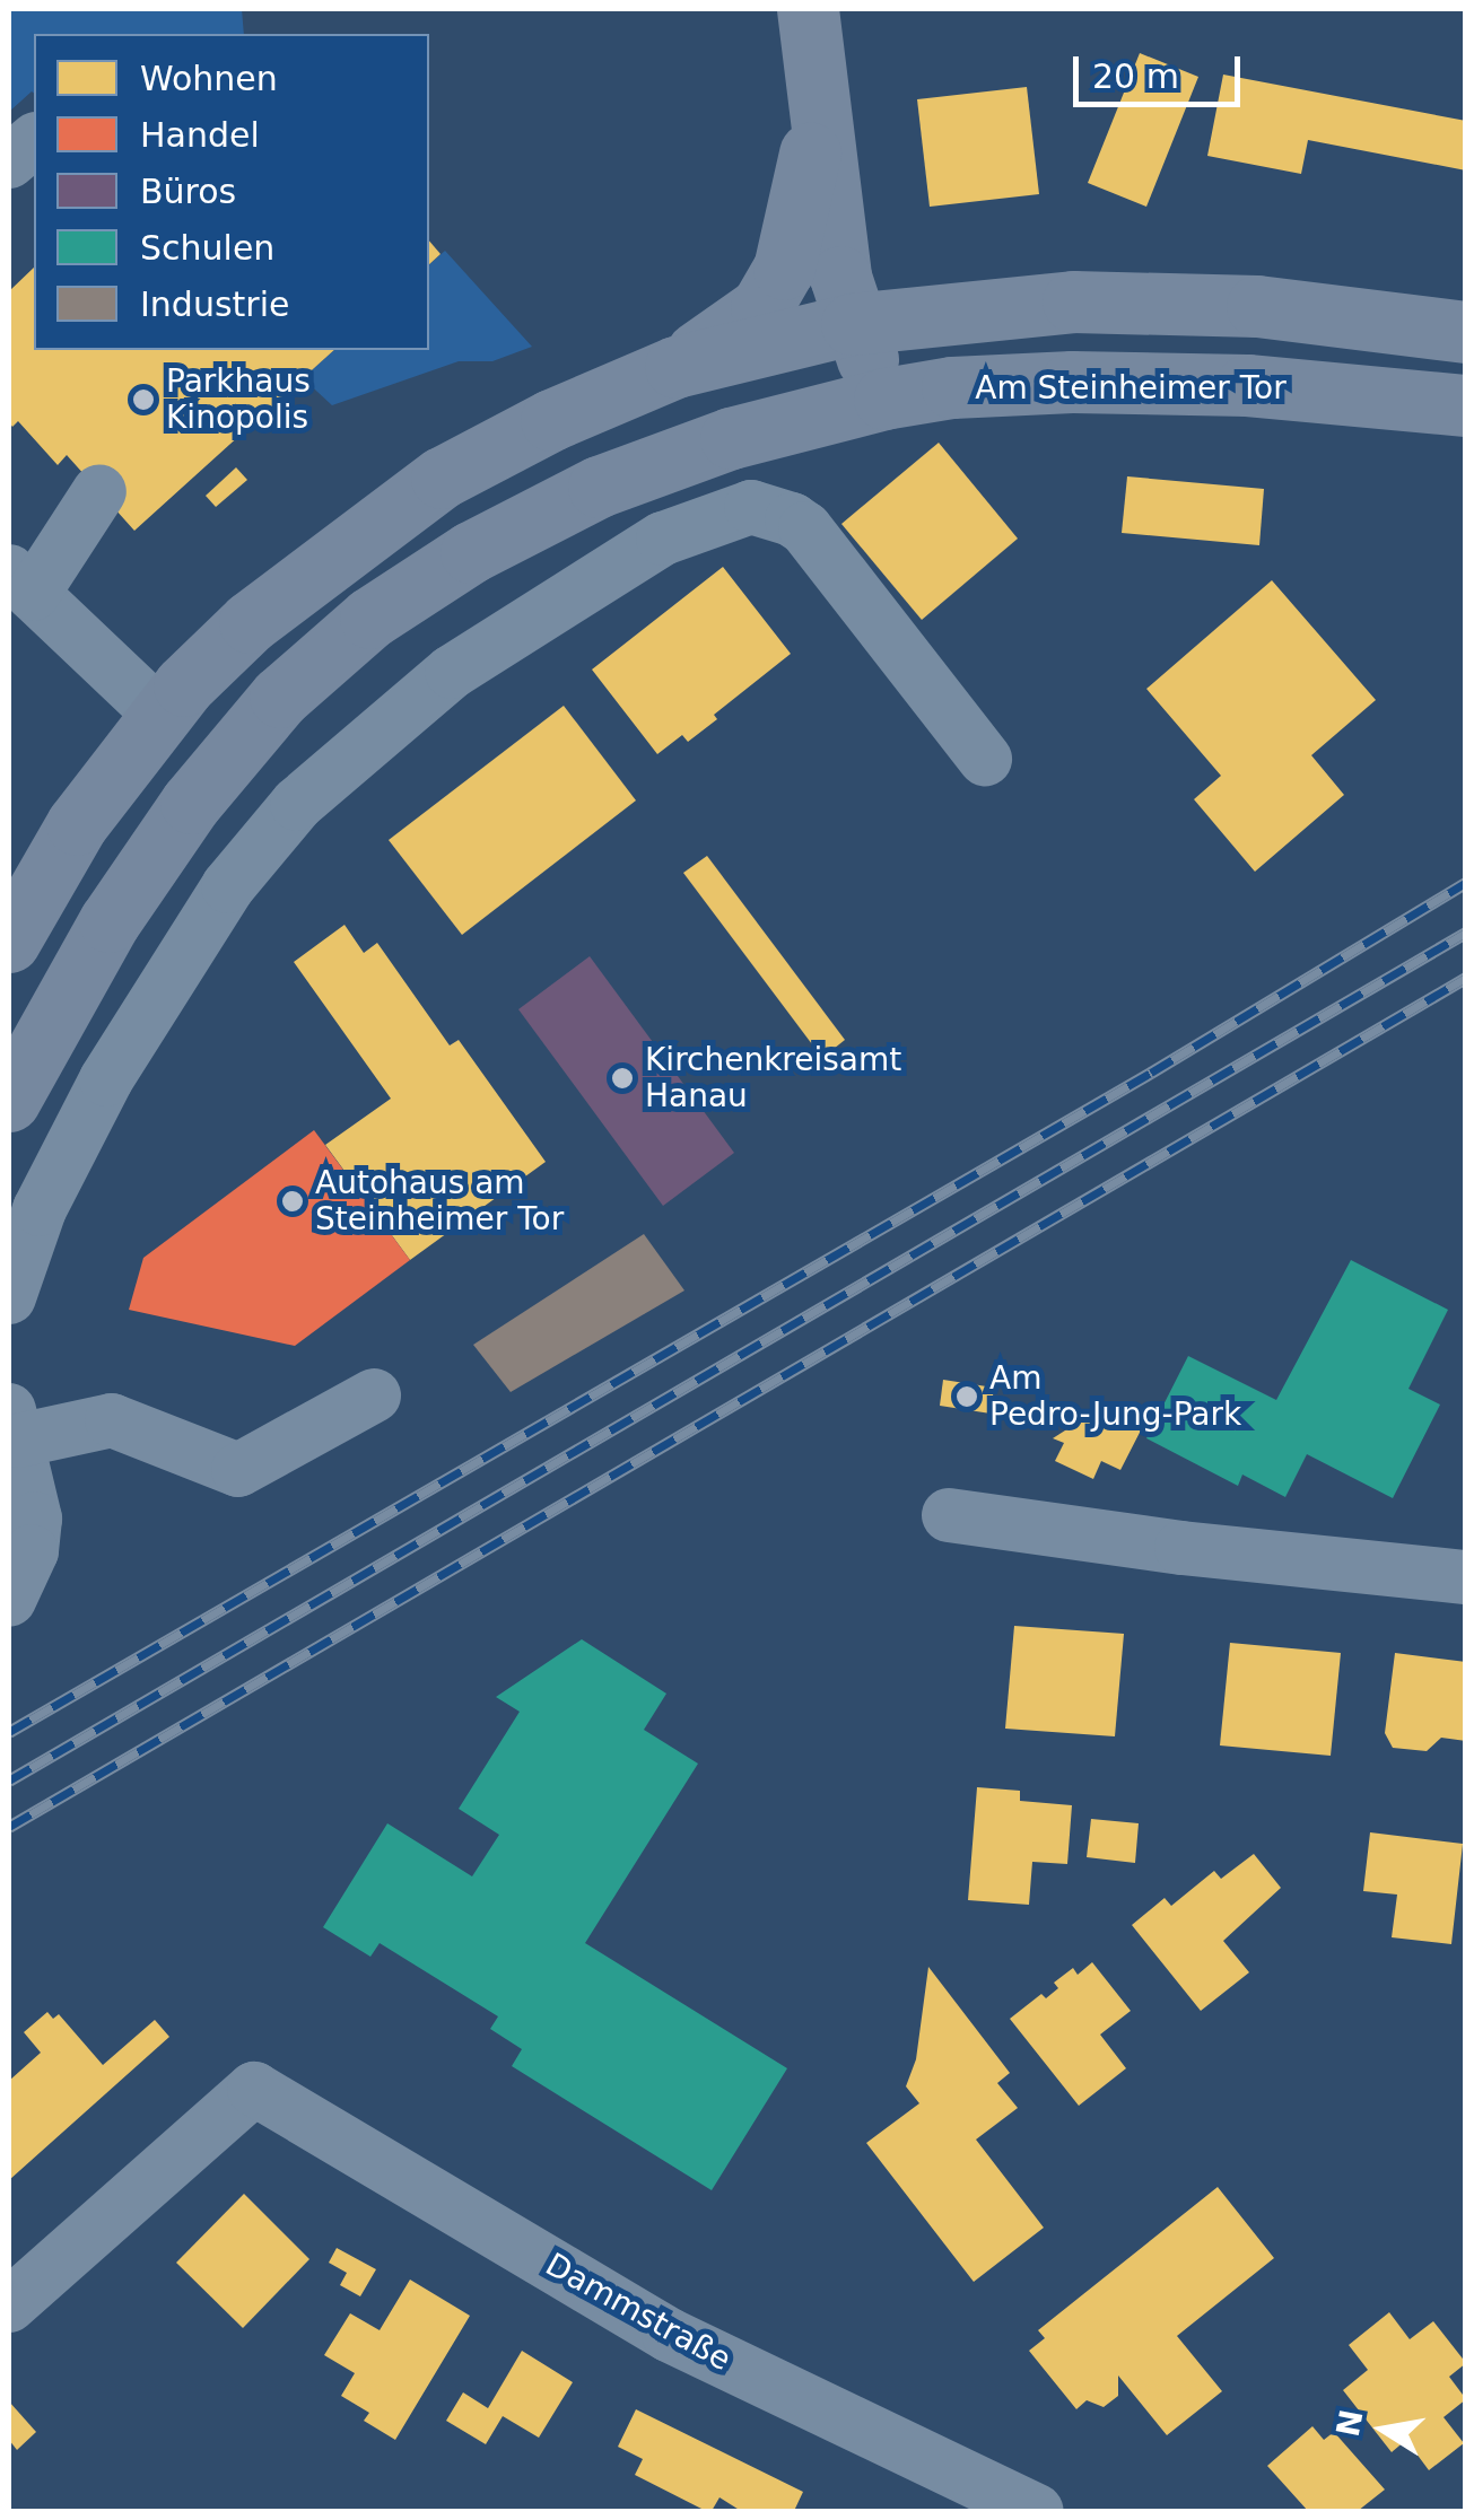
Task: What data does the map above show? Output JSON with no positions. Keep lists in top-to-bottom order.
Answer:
{
  "streets": {
    "main road": ["Am Steinheimer Tor"],
    "street": ["Dammstraße"]
  },
  "places": [
    "Parkhaus Kinopolis",
    "Kirchenkreisamt Hanau",
    "Autohaus am Steinheimer Tor",
    "Am Pedro-Jung-Park"
  ],
  "legend": [
    "Wohnen",
    "Handel",
    "Büros",
    "Schulen",
    "Industrie"
  ],
  "scale_bar": "20 m",
  "north": "left"
}
